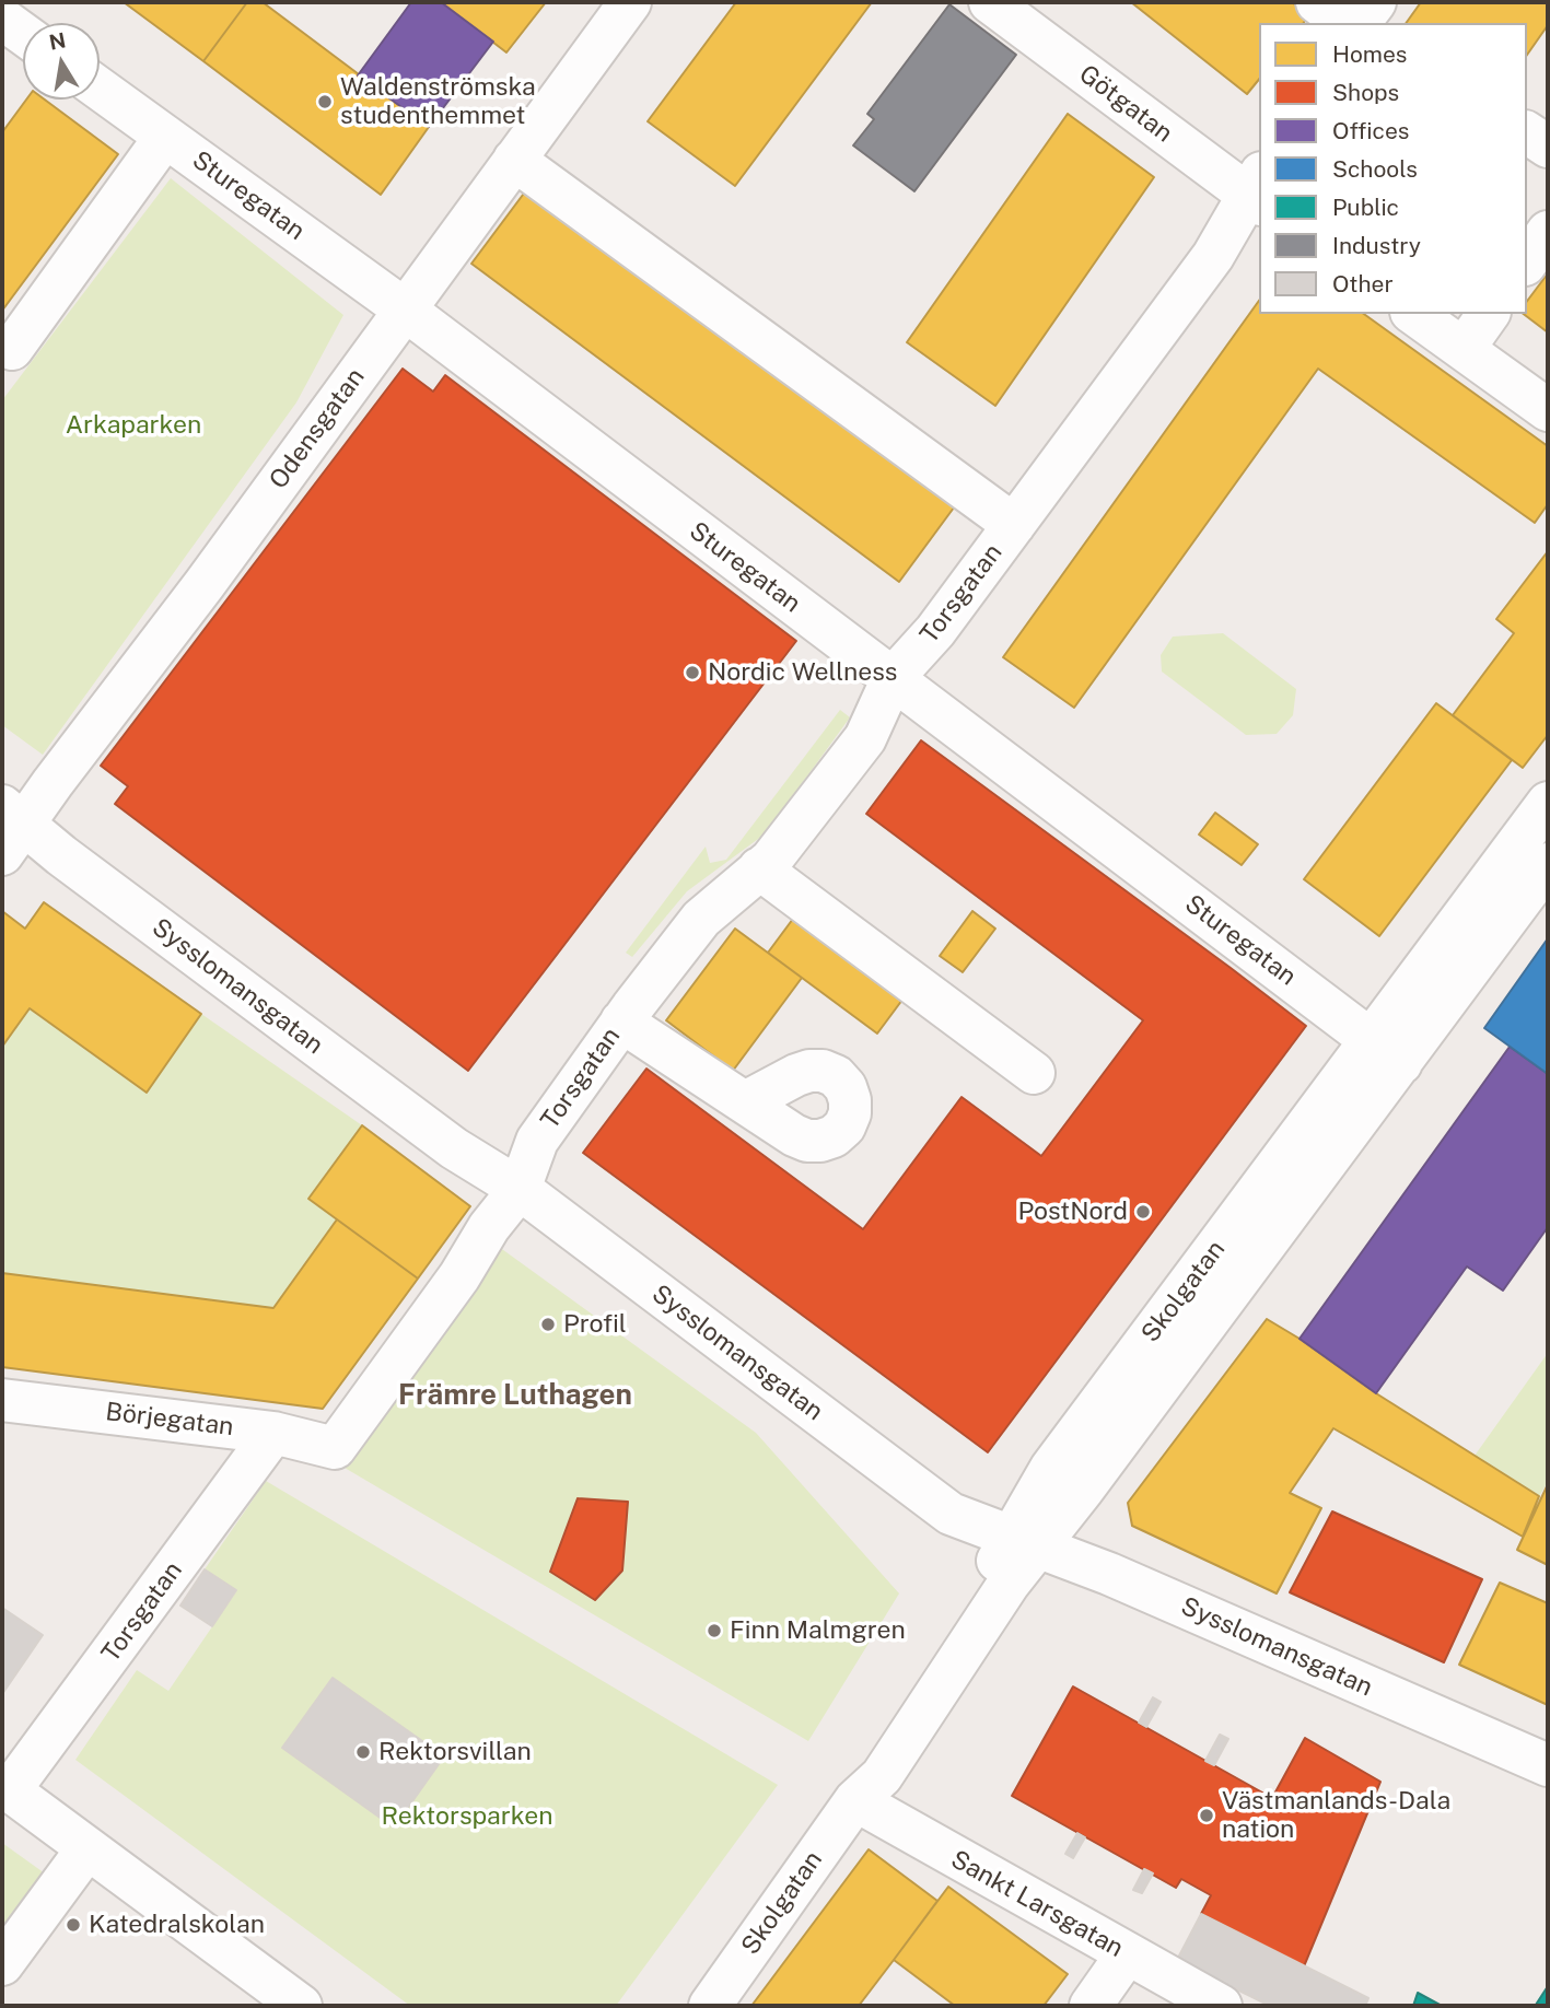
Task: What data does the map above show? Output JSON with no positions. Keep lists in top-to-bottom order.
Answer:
{
  "streets": {
    "street": [
      "Götgatan",
      "Sturegatan",
      "Odensgatan",
      "Torsgatan",
      "Sysslomansgatan",
      "Skolgatan",
      "Börjegatan",
      "Sankt Larsgatan"
    ]
  },
  "crossings": [
    ["Götgatan", "Torsgatan"],
    ["Sturegatan", "Odensgatan"],
    ["Sturegatan", "Torsgatan"],
    ["Sturegatan", "Skolgatan"],
    ["Odensgatan", "Sysslomansgatan"],
    ["Torsgatan", "Sysslomansgatan"],
    ["Torsgatan", "Börjegatan"],
    ["Sysslomansgatan", "Skolgatan"],
    ["Skolgatan", "Sankt Larsgatan"]
  ],
  "districts": ["Främre Luthagen"],
  "parks": ["Arkaparken", "Rektorsparken"],
  "places": [
    "Waldenströmska studenthemmet",
    "Nordic Wellness",
    "PostNord",
    "Profil",
    "Finn Malmgren",
    "Rektorsvillan",
    "Västmanlands-Dala nation",
    "Katedralskolan"
  ],
  "legend": [
    "Homes",
    "Shops",
    "Offices",
    "Schools",
    "Public",
    "Industry",
    "Other"
  ],
  "north": "top"
}
